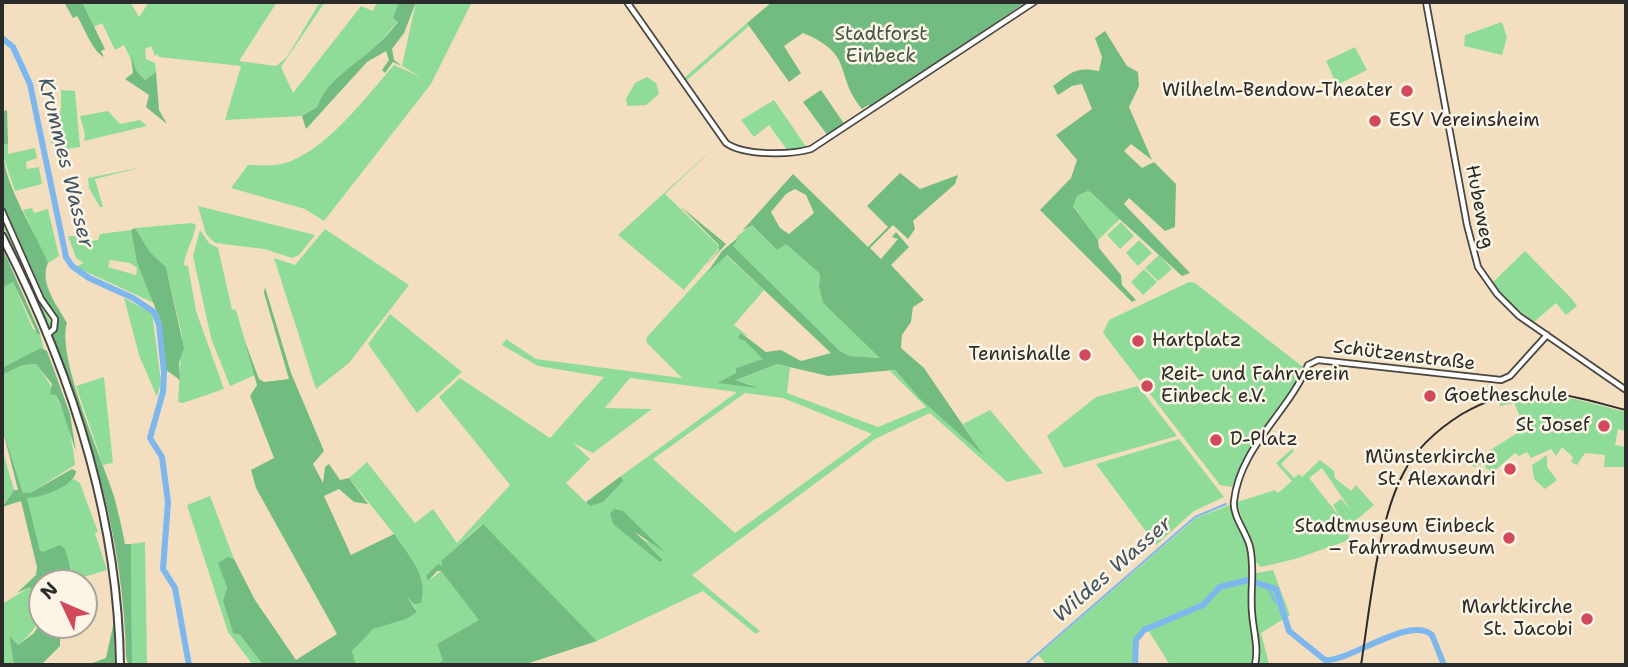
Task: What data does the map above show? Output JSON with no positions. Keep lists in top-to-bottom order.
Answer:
{
  "streets": {
    "street": ["Hubeweg", "Schützenstraße"]
  },
  "crossings": [
    ["Hubeweg", "Schützenstraße"]
  ],
  "water": ["Krummes Wasser", "Wildes Wasser"],
  "parks": ["Stadtforst Einbeck"],
  "places": [
    "Wilhelm-Bendow-Theater",
    "ESV Vereinsheim",
    "Hartplatz",
    "Tennishalle",
    "Reit- und Fahrverein Einbeck e.V.",
    "Goetheschule",
    "St Josef",
    "D-Platz",
    "Münsterkirche St. Alexandri",
    "Stadtmuseum Einbeck – Fahrradmuseum",
    "Marktkirche St. Jacobi"
  ],
  "north": "top left"
}
